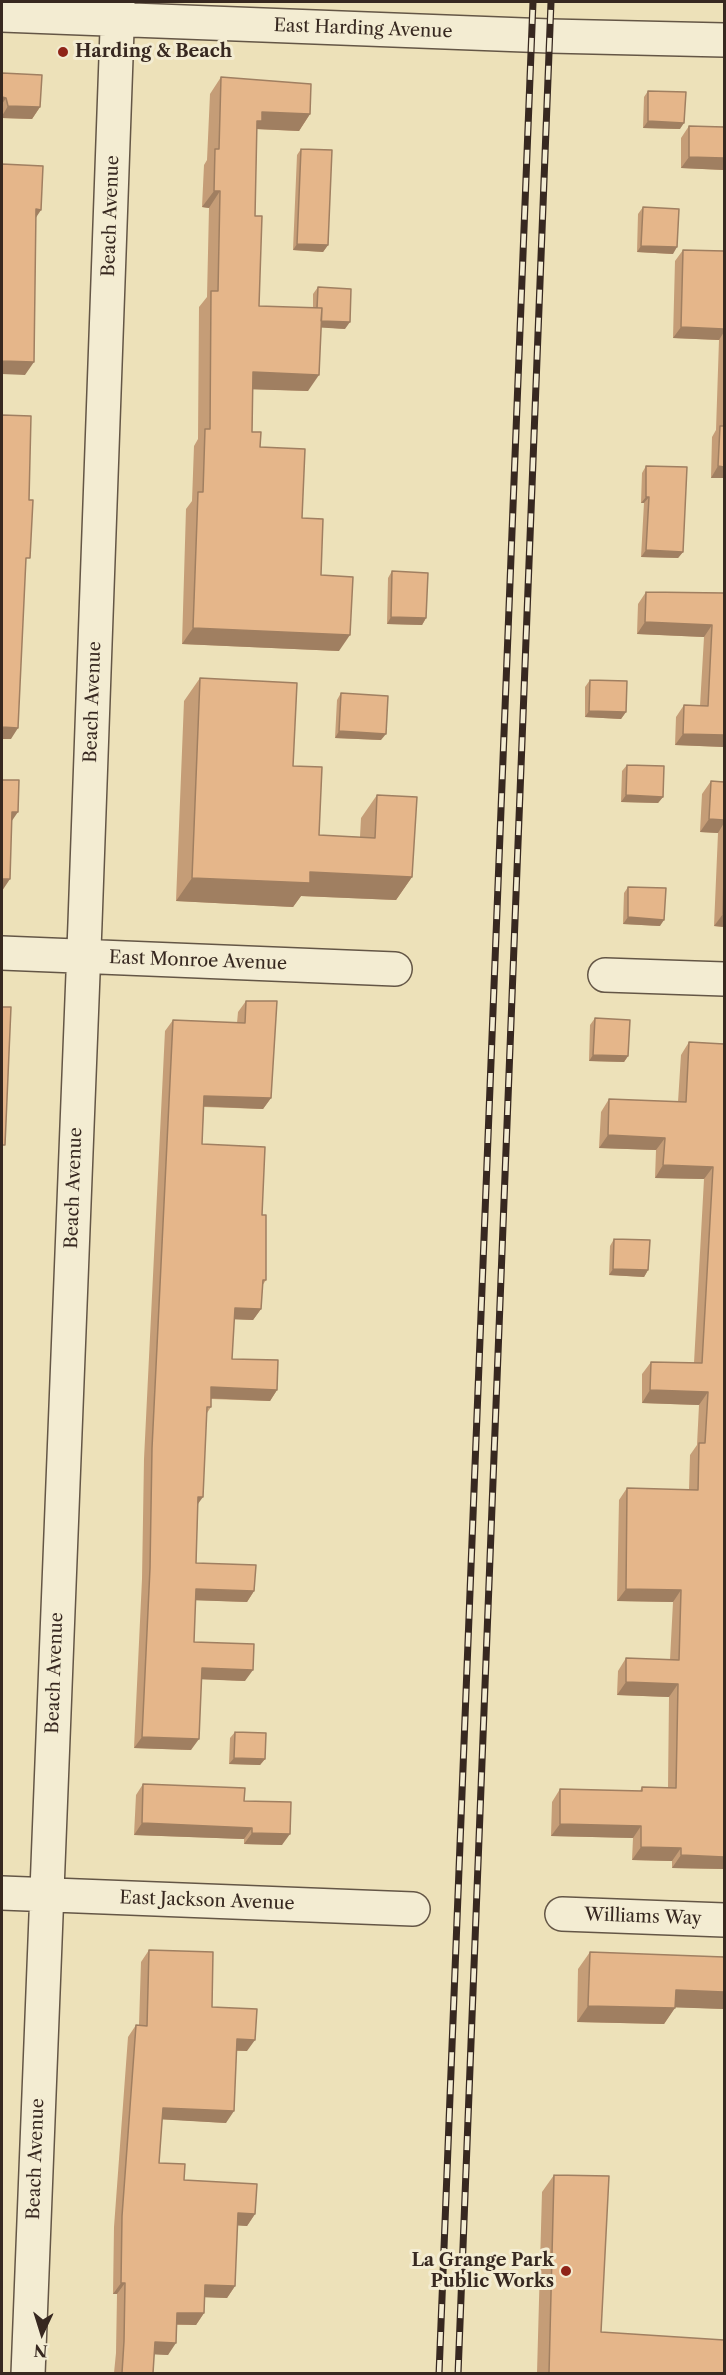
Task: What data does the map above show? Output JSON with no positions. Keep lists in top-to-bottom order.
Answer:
{
  "streets": {
    "street": [
      "East Harding Avenue",
      "Beach Avenue",
      "East Monroe Avenue",
      "East Jackson Avenue",
      "Williams Way"
    ]
  },
  "crossings": [
    ["East Harding Avenue", "Beach Avenue"],
    ["Beach Avenue", "East Monroe Avenue"],
    ["Beach Avenue", "East Jackson Avenue"]
  ],
  "places": ["Harding & Beach", "La Grange Park Public Works"],
  "north": "bottom"
}
